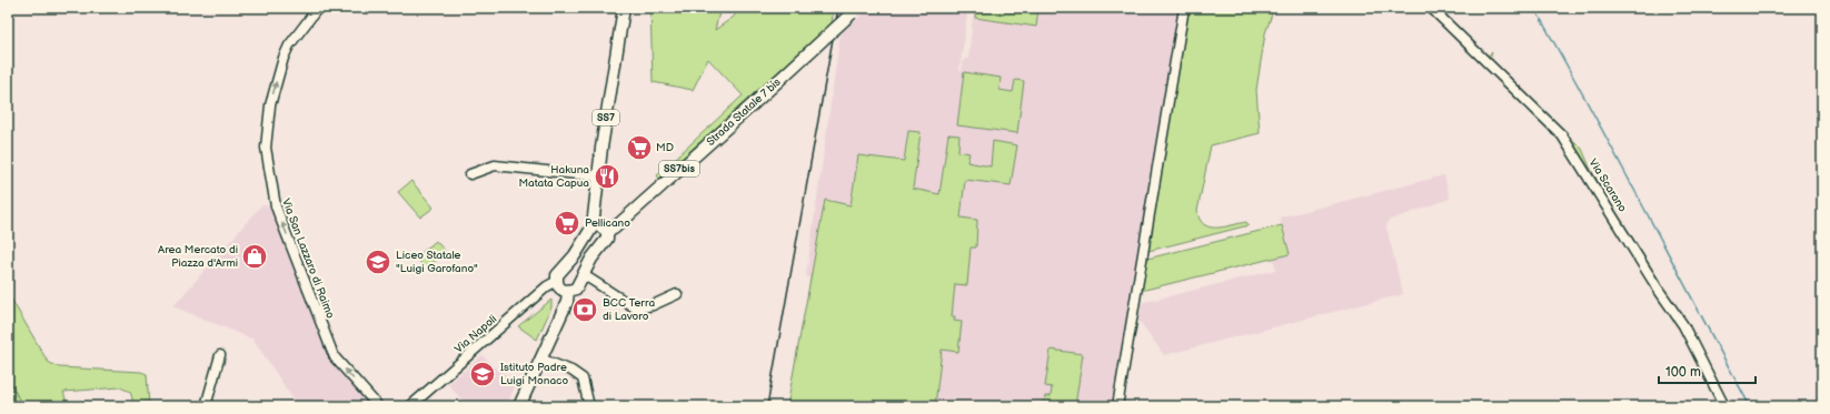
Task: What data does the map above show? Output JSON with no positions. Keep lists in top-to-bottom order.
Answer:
{
  "streets": {
    "main road": ["Strada Statale 7 bis", "SS7", "SS7bis"],
    "street": ["Via Scarano", "Via San Lazzaro di Raimo", "Via Napoli"]
  },
  "crossings": [
    ["SS7", "Via Napoli"]
  ],
  "one_way": ["Via San Lazzaro di Raimo"],
  "places": {
    "supermarket": ["MD", "Pellicano"],
    "restaurant": ["Hakuna Matata Capua"],
    "shop": ["Area Mercato di Piazza d'Armi"],
    "school or university": ["Liceo Statale \"Luigi Garofano\"", "Istituto Padre Luigi Monaco"],
    "bank": ["BCC Terra di Lavoro"]
  },
  "scale_bar": "100 m"
}
